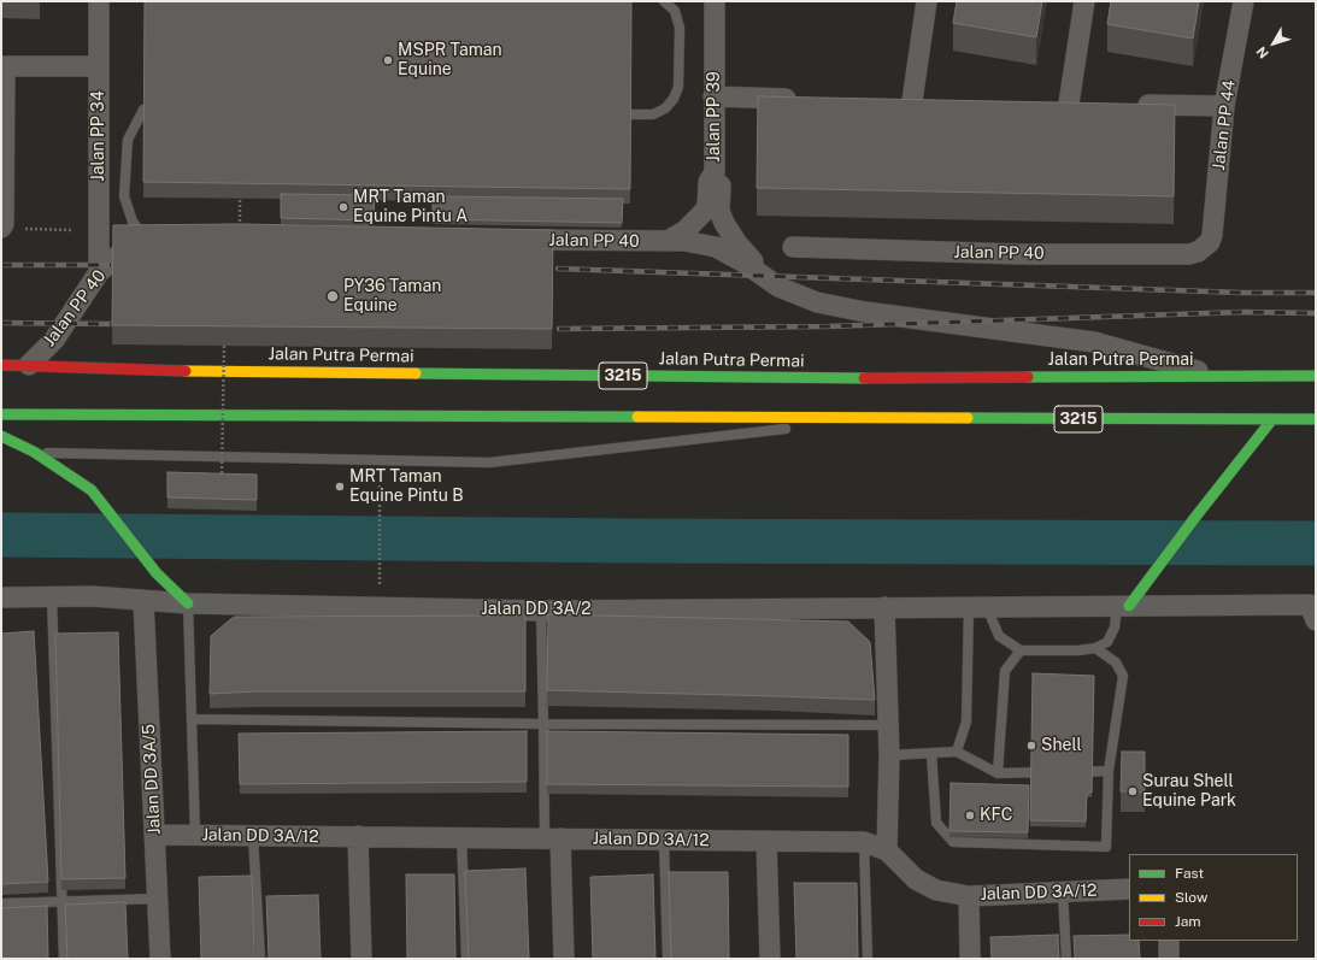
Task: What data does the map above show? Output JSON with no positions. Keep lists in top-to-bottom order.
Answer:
{
  "streets": {
    "main road": ["Jalan Putra Permai", "3215"],
    "street": [
      "Jalan PP 39",
      "Jalan PP 44",
      "Jalan PP 34",
      "Jalan PP 40",
      "Jalan DD 3A/2",
      "Jalan DD 3A/5",
      "Jalan DD 3A/12"
    ]
  },
  "crossings": [
    ["Jalan PP 39", "Jalan PP 40"],
    ["Jalan PP 44", "Jalan PP 40"],
    ["Jalan PP 34", "Jalan PP 40"],
    ["Jalan PP 40", "Jalan Putra Permai"],
    ["Jalan DD 3A/2", "Jalan DD 3A/5"],
    ["Jalan DD 3A/5", "Jalan DD 3A/12"]
  ],
  "places": [
    "MSPR Taman Equine",
    "MRT Taman Equine Pintu A",
    "PY36 Taman Equine",
    "MRT Taman Equine Pintu B",
    "Shell",
    "Surau Shell Equine Park",
    "KFC"
  ],
  "legend": ["Fast", "Slow", "Jam"],
  "north": "bottom left"
}
